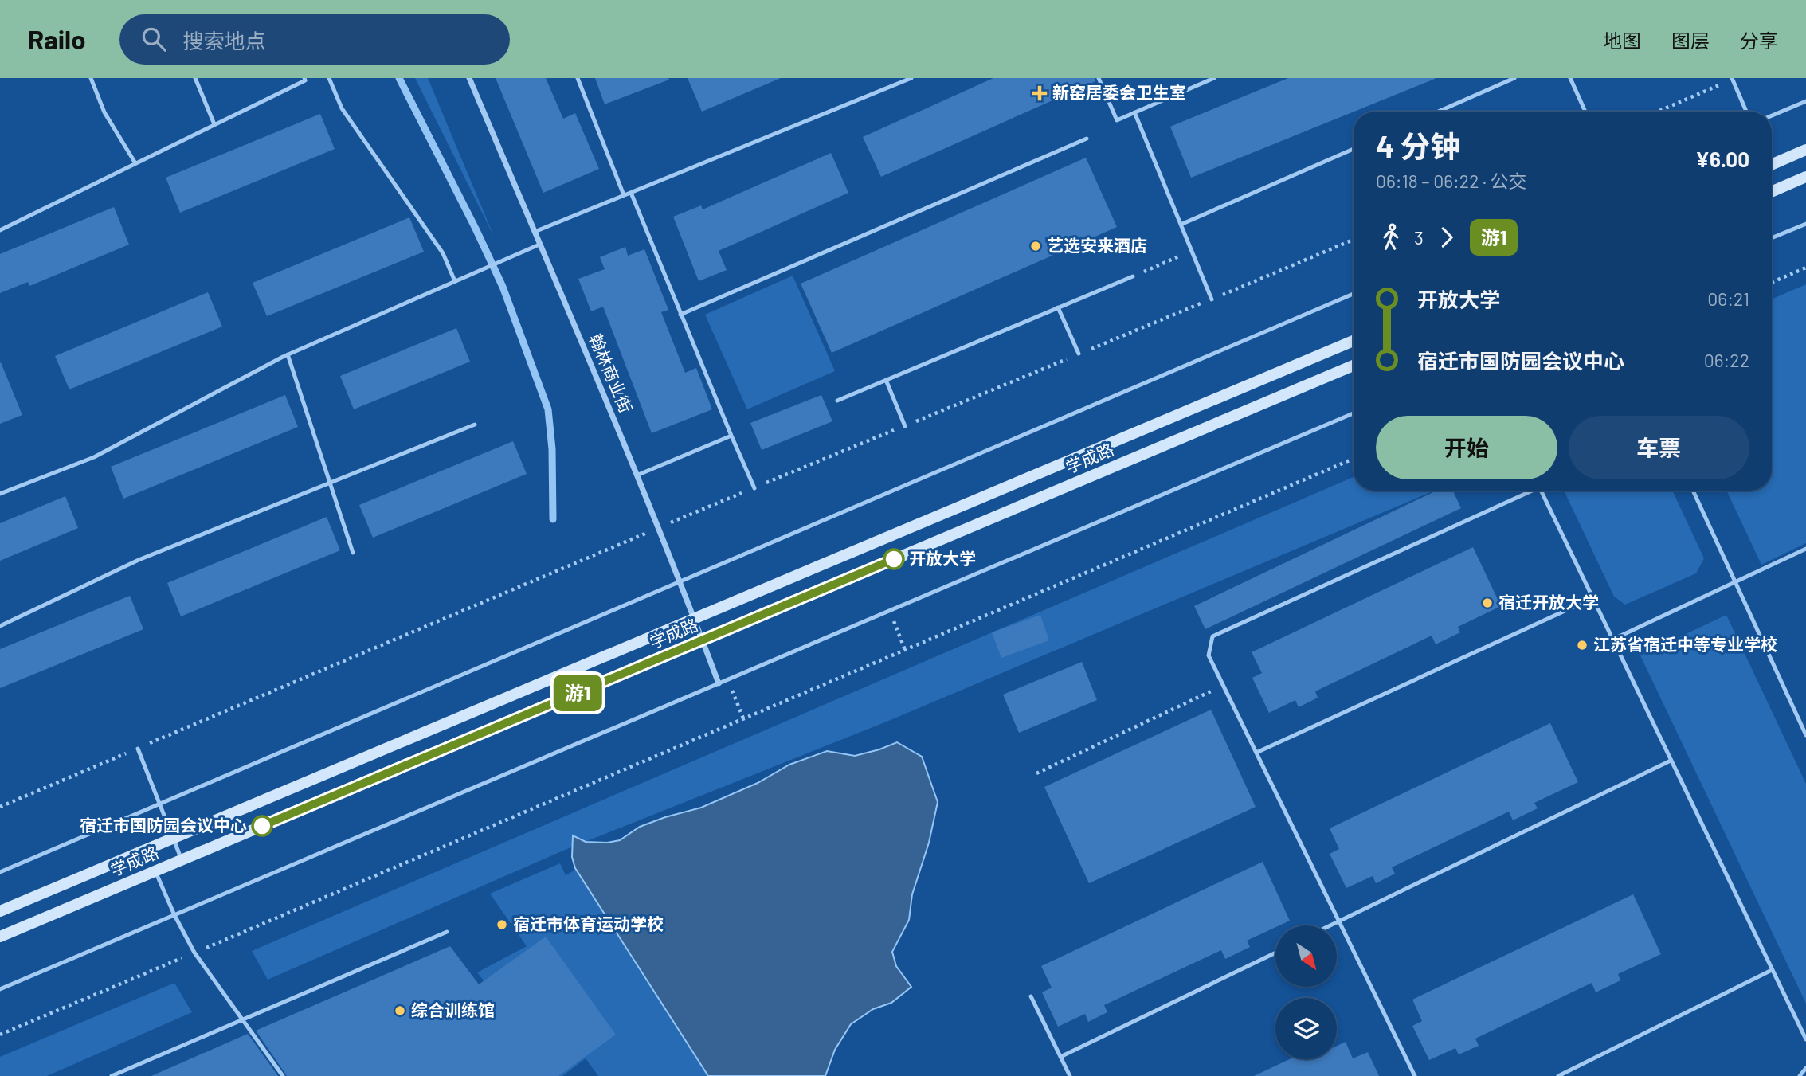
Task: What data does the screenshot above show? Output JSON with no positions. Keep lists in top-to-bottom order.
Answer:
{
  "streets": {
    "main road": ["学成路"],
    "street": ["翰林商业街"]
  },
  "crossings": [
    ["翰林商业街", "学成路"]
  ],
  "places": {
    "health": ["新窑居委会卫生室"],
    "other": [
      "艺选安来酒店",
      "开放大学",
      "宿迁开放大学",
      "江苏省宿迁中等专业学校",
      "宿迁市国防园会议中心",
      "宿迁市体育运动学校",
      "综合训练馆"
    ]
  },
  "lines": ["bus line 游1"],
  "north": "bottom right",
  "page": {
    "header": "Railo",
    "search": "搜索地点",
    "nav": ["地图", "图层", "分享"],
    "on_map": "游1",
    "heading": ["4 分钟", "06:18 – 06:22 · 公交", "¥6.00"],
    "legs": ["3", "游1"],
    "list": [
      {
        "name": "开放大学",
        "value": "06:21"
      },
      {
        "name": "宿迁市国防园会议中心",
        "value": "06:22"
      }
    ],
    "buttons": ["开始", "车票"]
  }
}
